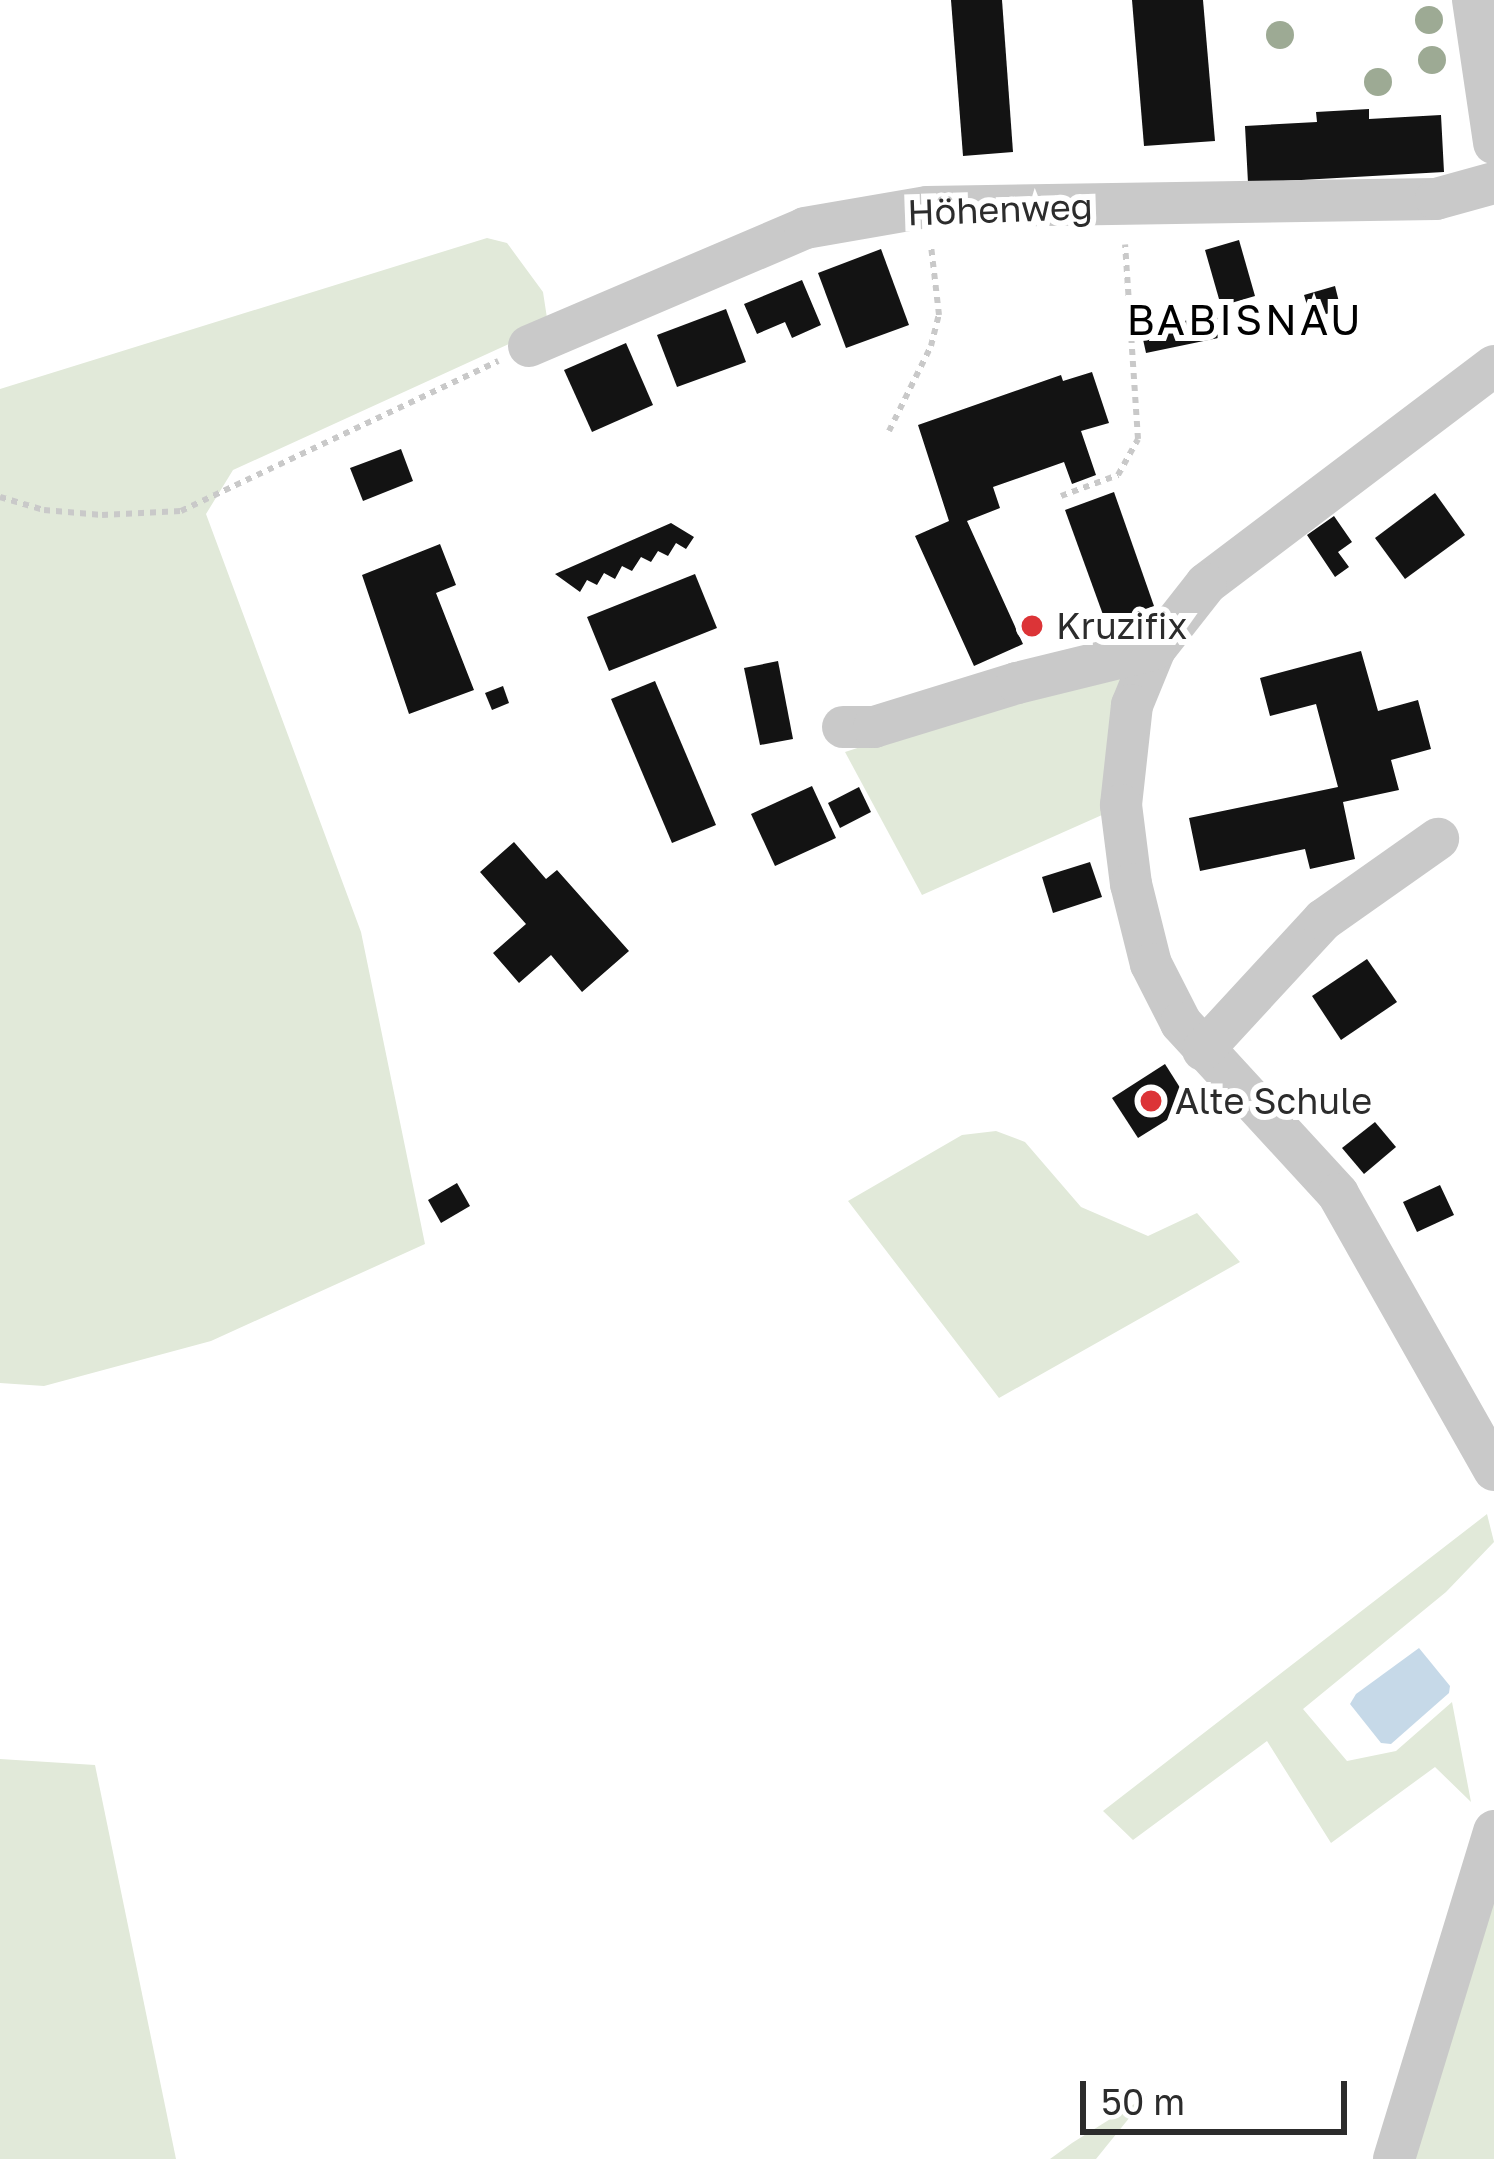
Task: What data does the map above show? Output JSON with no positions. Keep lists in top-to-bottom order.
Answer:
{
  "streets": {
    "street": ["Höhenweg"]
  },
  "districts": ["BABISNAU"],
  "places": ["Kruzifix", "Alte Schule"],
  "scale_bar": "50 m"
}
